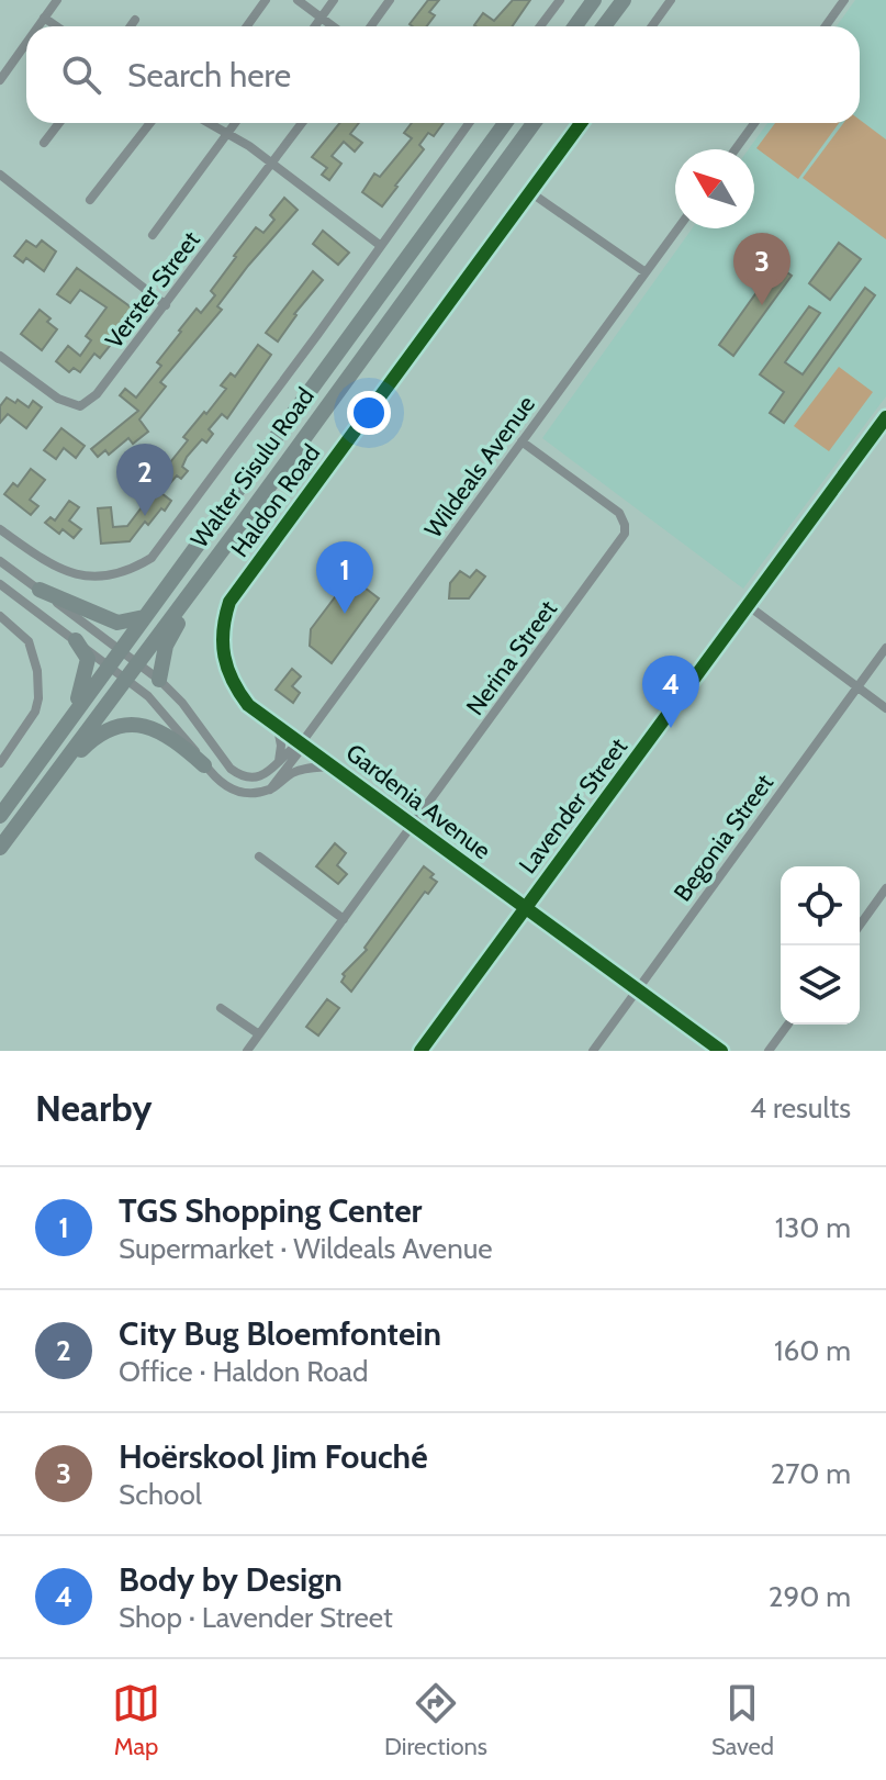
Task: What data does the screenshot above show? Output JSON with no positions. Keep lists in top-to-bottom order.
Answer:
{
  "streets": {
    "highway": ["Walter Sisulu Road"],
    "street": [
      "Verster Street",
      "Wildeals Avenue",
      "Haldon Road",
      "Nerina Street",
      "Gardenia Avenue",
      "Lavender Street",
      "Begonia Street"
    ]
  },
  "crossings": [
    ["Wildeals Avenue", "Haldon Road"],
    ["Wildeals Avenue", "Nerina Street"],
    ["Wildeals Avenue", "Gardenia Avenue"],
    ["Haldon Road", "Gardenia Avenue"],
    ["Nerina Street", "Gardenia Avenue"],
    ["Gardenia Avenue", "Lavender Street"],
    ["Gardenia Avenue", "Begonia Street"]
  ],
  "north": "top left",
  "page": {
    "search": "Search here",
    "pins": [
      "3",
      "2",
      "1",
      "4"
    ],
    "heading": ["Nearby", "4 results"],
    "list": [
      {
        "mark": "1",
        "name": "TGS Shopping Center",
        "note": "Supermarket · Wildeals Avenue",
        "value": "130 m"
      },
      {
        "mark": "2",
        "name": "City Bug Bloemfontein",
        "note": "Office · Haldon Road",
        "value": "160 m"
      },
      {
        "mark": "3",
        "name": "Hoërskool Jim Fouché",
        "note": "School",
        "value": "270 m"
      },
      {
        "mark": "4",
        "name": "Body by Design",
        "note": "Shop · Lavender Street",
        "value": "290 m"
      }
    ],
    "nav": ["Map", "Directions", "Saved"]
  }
}
